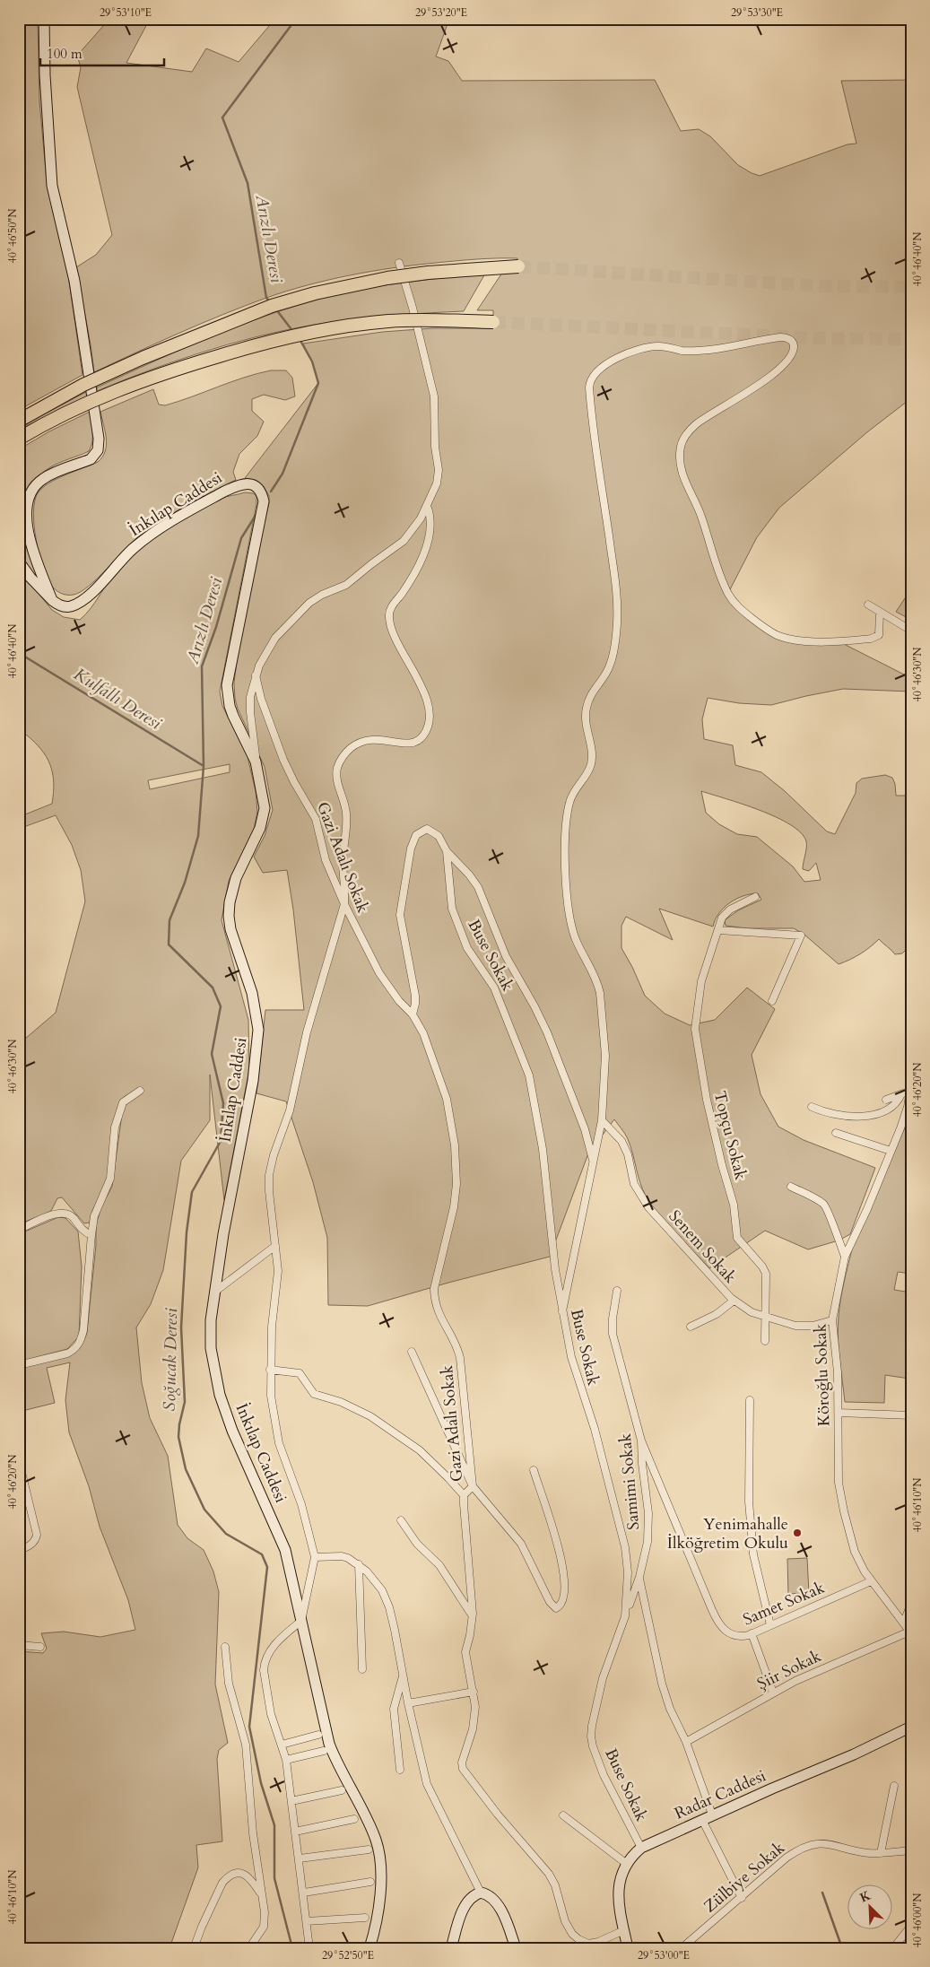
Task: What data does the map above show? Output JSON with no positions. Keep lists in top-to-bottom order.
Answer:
{
  "streets": {
    "street": [
      "İnkılap Caddesi",
      "Gazi Adalı Sokak",
      "Buse Sokak",
      "Topçu Sokak",
      "Senem Sokak",
      "Köroğlu Sokak",
      "Samimi Sokak",
      "Samet Sokak",
      "Şiir Sokak",
      "Radar Caddesi",
      "Zülbiye Sokak"
    ]
  },
  "crossings": [
    ["Gazi Adalı Sokak", "Radar Caddesi"],
    ["Buse Sokak", "Samimi Sokak"],
    ["Buse Sokak", "Radar Caddesi"],
    ["Topçu Sokak", "Senem Sokak"],
    ["Senem Sokak", "Köroğlu Sokak"],
    ["Köroğlu Sokak", "Samet Sokak"],
    ["Köroğlu Sokak", "Şiir Sokak"],
    ["Samimi Sokak", "Samet Sokak"]
  ],
  "water": ["Arızlı Deresi", "Kulfallı Deresi", "Soğucak Deresi"],
  "places": ["Yenimahalle İlköğretim Okulu"],
  "scale_bar": "100 m",
  "north": "top left",
  "coordinates": [
    "29°53'10\"E",
    "29°53'20\"E",
    "29°53'30\"E",
    "40°46'50\"N",
    "40°46'40\"N",
    "40°46'30\"N",
    "40°46'20\"N",
    "40°46'10\"N",
    "40°46'00\"N",
    "29°52'50\"E",
    "29°53'00\"E"
  ]
}
